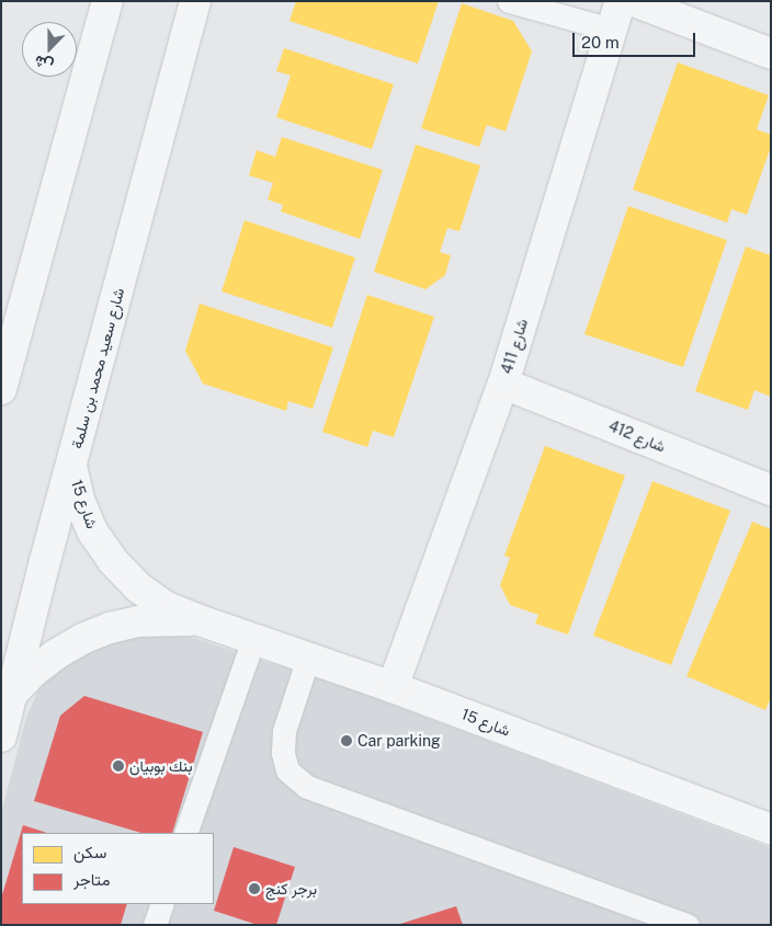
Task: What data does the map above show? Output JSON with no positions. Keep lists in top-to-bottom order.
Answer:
{
  "streets": {
    "street": [
      "شارع 411",
      "شارع سعيد محمد بن سلمة",
      "شارع 412",
      "شارع 15"
    ]
  },
  "crossings": [
    ["شارع 411", "شارع 412"],
    ["شارع 411", "شارع 15"],
    ["شارع سعيد محمد بن سلمة", "شارع 15"]
  ],
  "places": ["Car parking", "بنك بوبيان", "برجر كنج"],
  "legend": ["سكن", "متاجر"],
  "scale_bar": "20 m",
  "north": "bottom"
}
